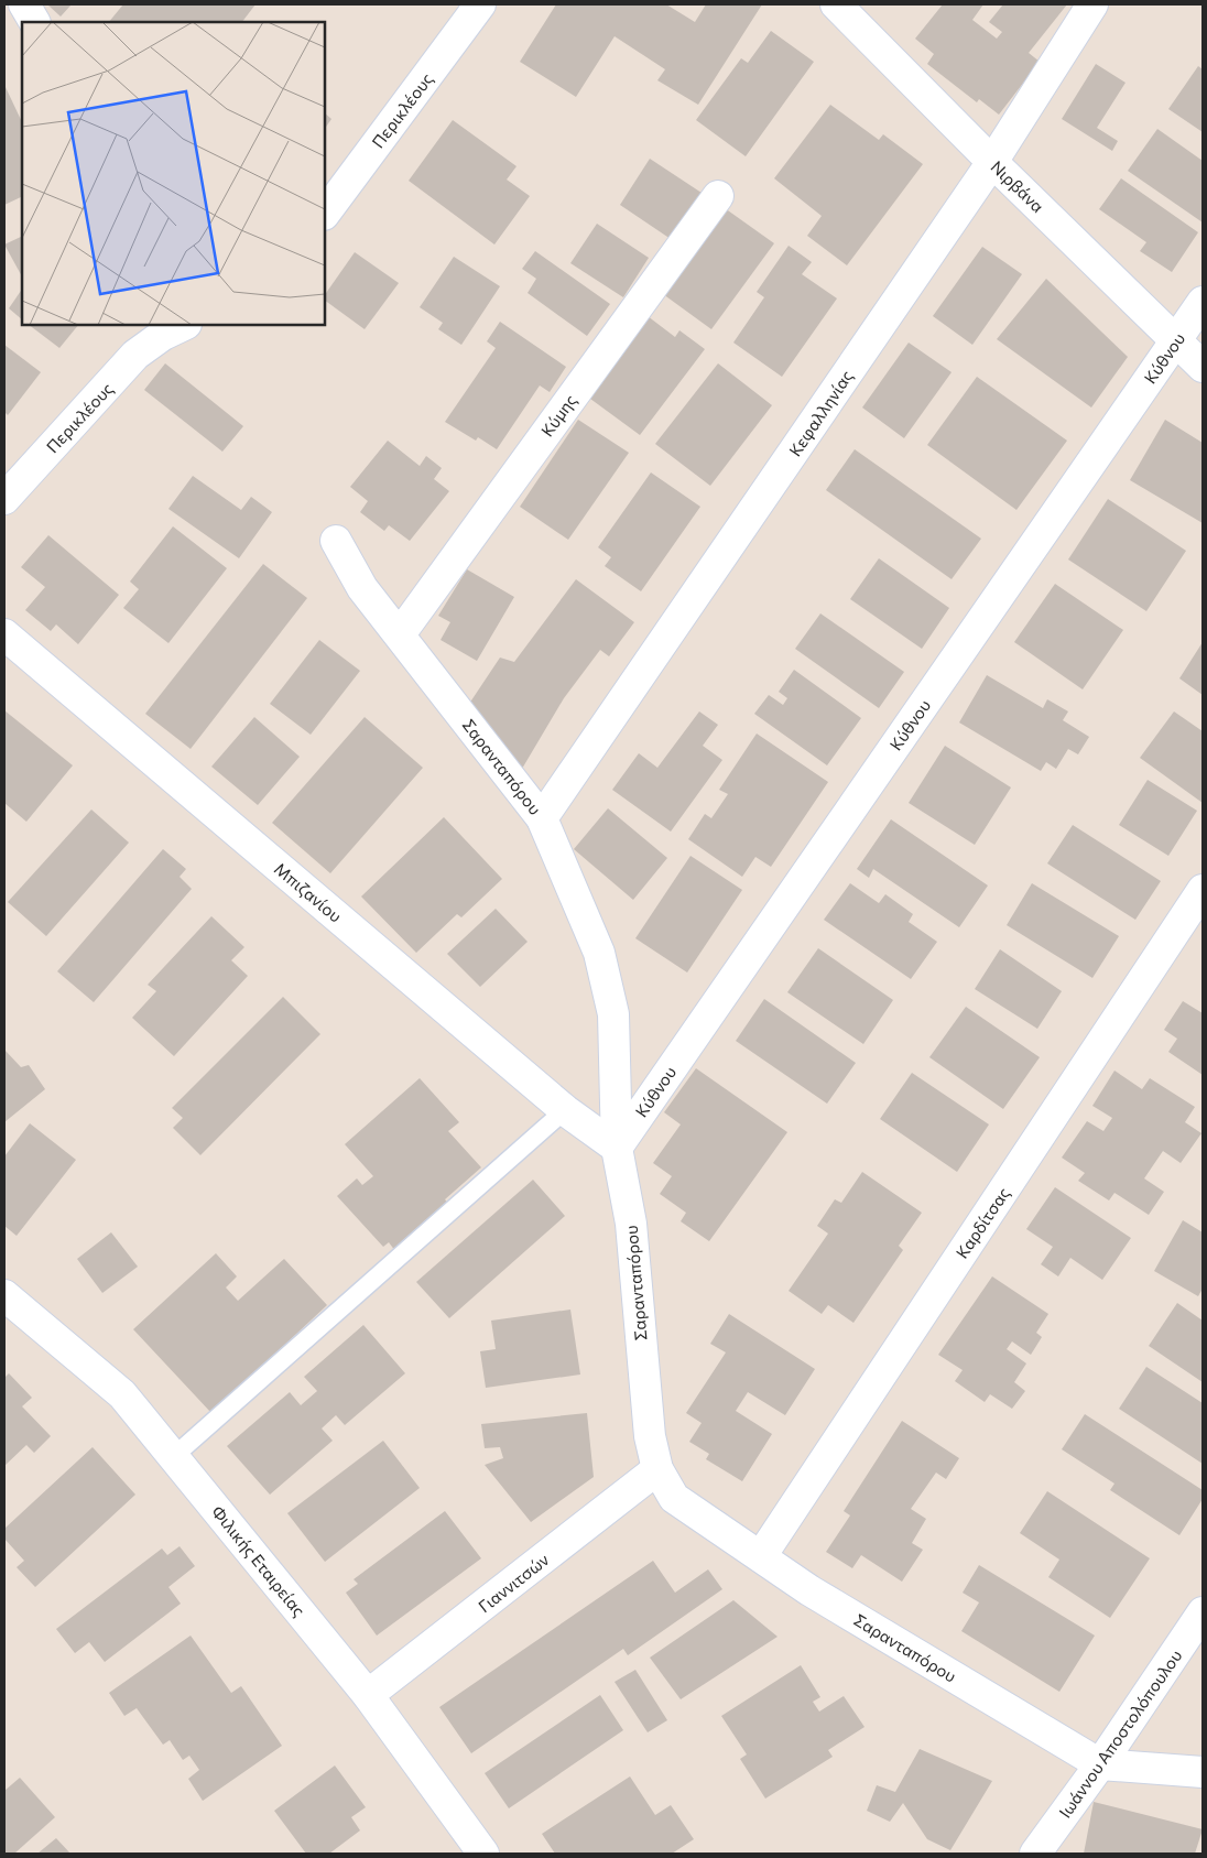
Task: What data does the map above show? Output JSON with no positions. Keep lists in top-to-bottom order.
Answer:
{
  "streets": {
    "street": [
      "Περικλέους",
      "Νιρβάνα",
      "Κύθνου",
      "Κεφαλληνίας",
      "Κύμης",
      "Σαρανταπόρου",
      "Μπιζανίου",
      "Καρδίτσας",
      "Φιλικής Εταιρείας",
      "Γιαννιτσών",
      "Ιωάννου Αποστολόπουλου"
    ]
  },
  "crossings": [
    ["Νιρβάνα", "Κύθνου"],
    ["Νιρβάνα", "Κεφαλληνίας"],
    ["Κύθνου", "Σαρανταπόρου"],
    ["Κύθνου", "Μπιζανίου"],
    ["Κεφαλληνίας", "Σαρανταπόρου"],
    ["Κύμης", "Σαρανταπόρου"],
    ["Σαρανταπόρου", "Μπιζανίου"],
    ["Σαρανταπόρου", "Καρδίτσας"],
    ["Σαρανταπόρου", "Γιαννιτσών"],
    ["Σαρανταπόρου", "Ιωάννου Αποστολόπουλου"],
    ["Φιλικής Εταιρείας", "Γιαννιτσών"]
  ]
}
